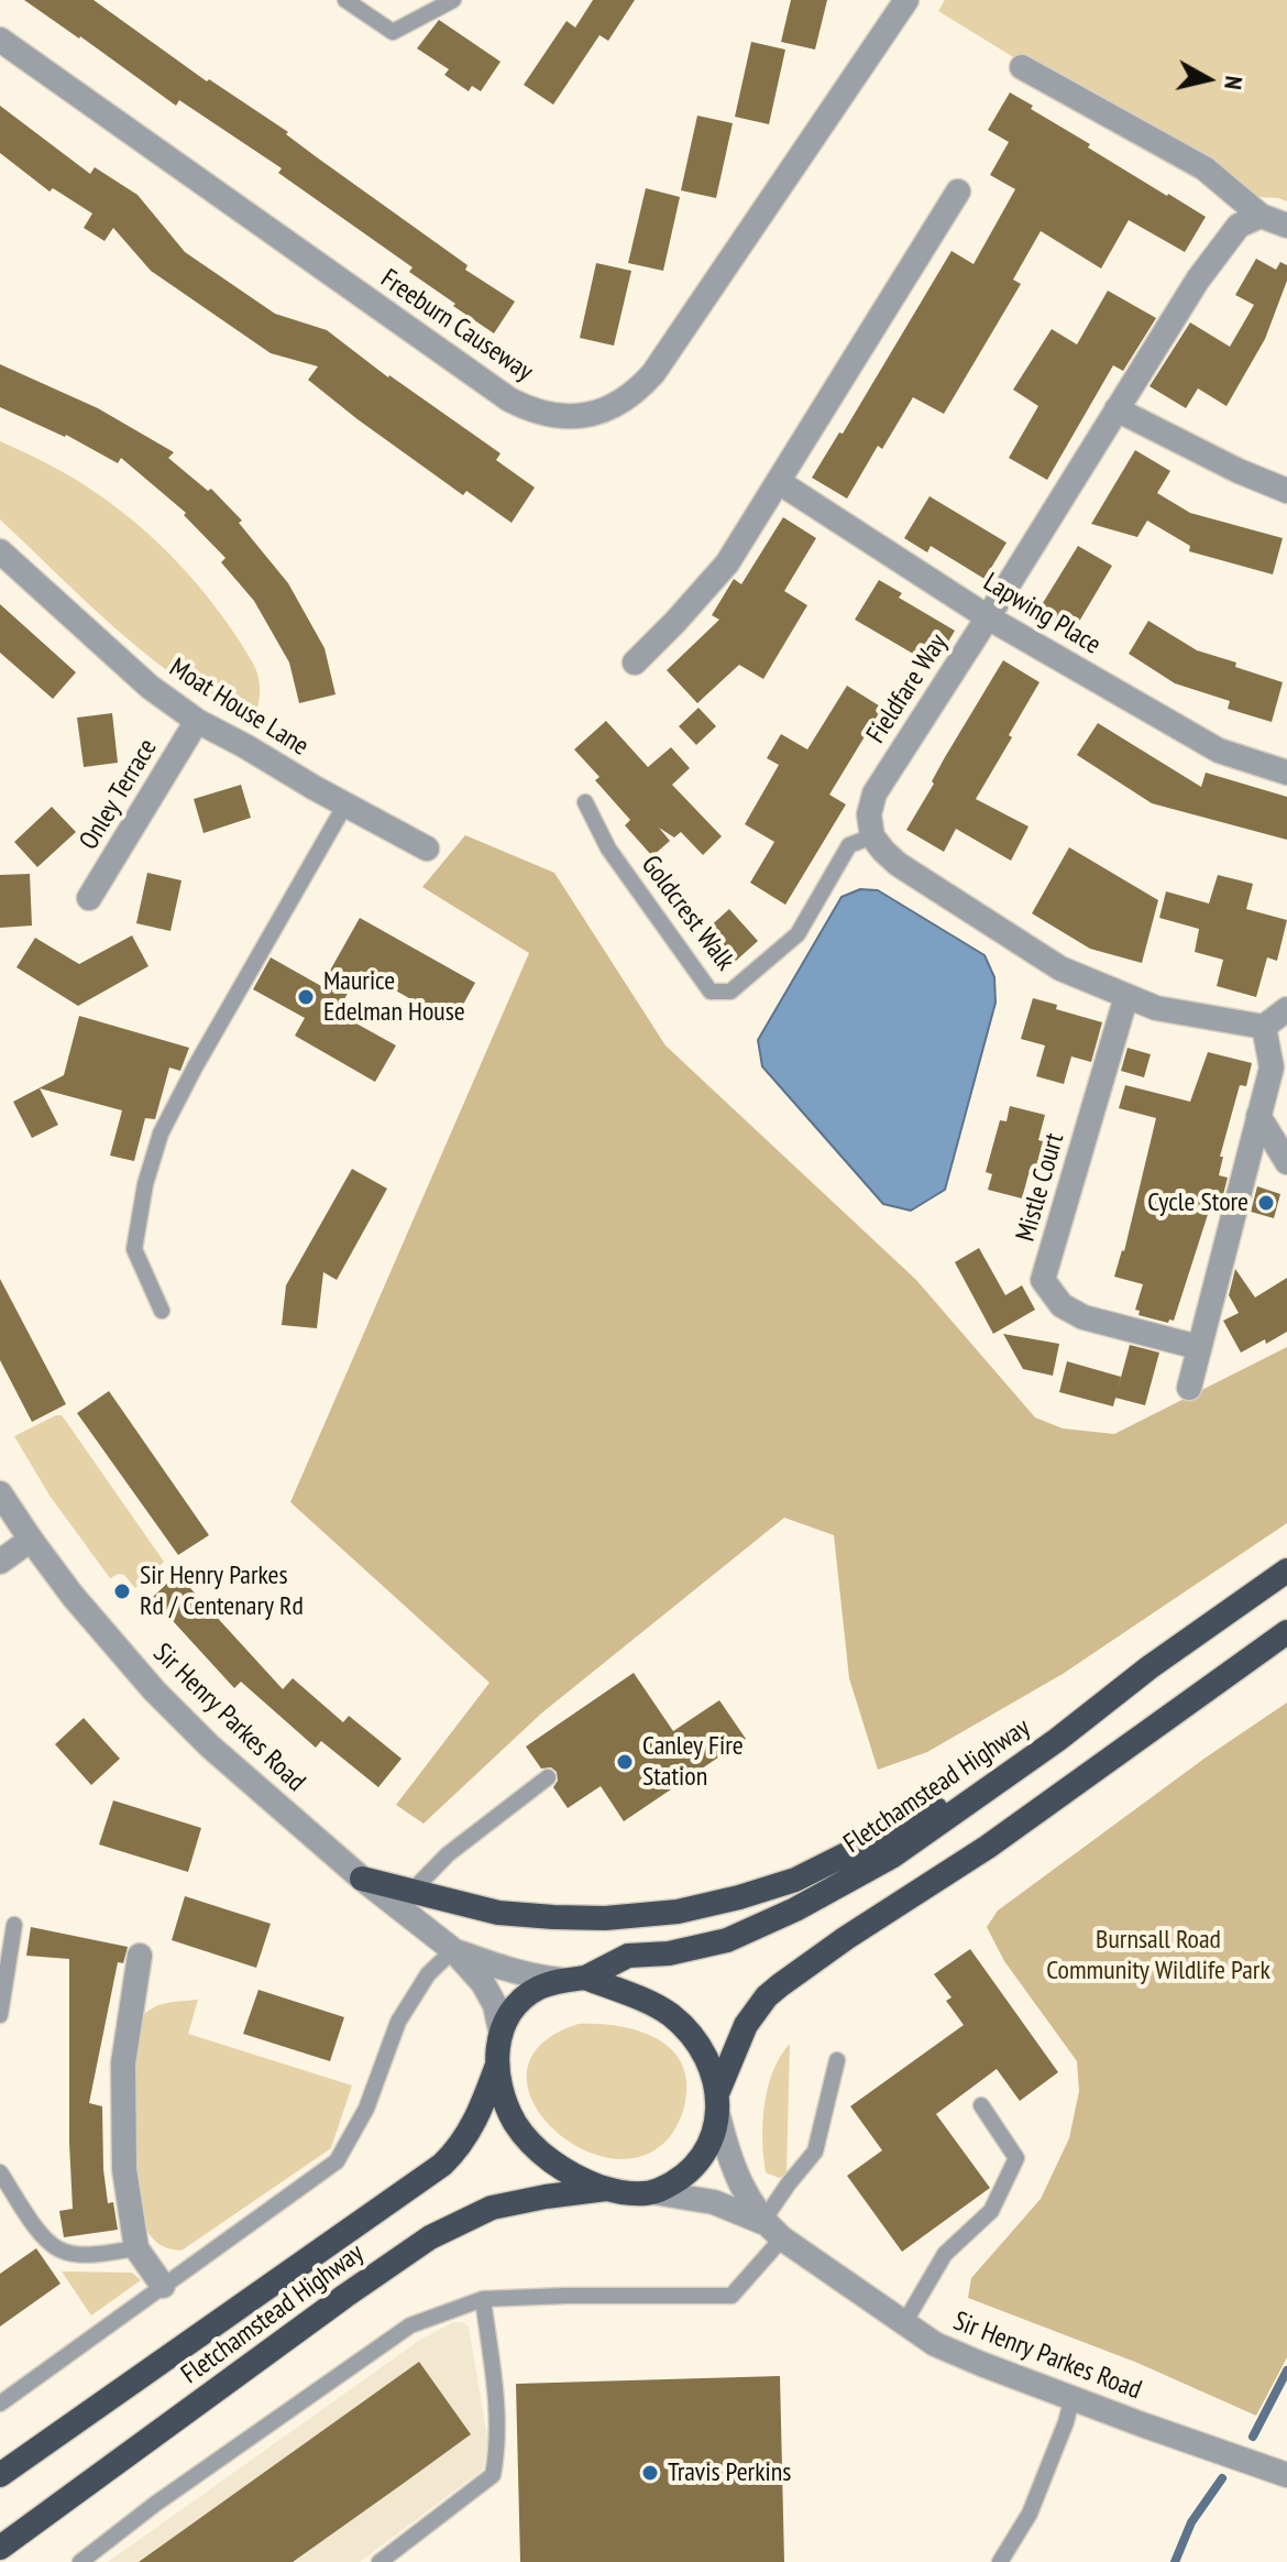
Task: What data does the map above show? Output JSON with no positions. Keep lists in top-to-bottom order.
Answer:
{
  "streets": {
    "highway": ["Fletchamstead Highway"],
    "street": [
      "Freeburn Causeway",
      "Lapwing Place",
      "Fieldfare Way",
      "Moat House Lane",
      "Onley Terrace",
      "Mistle Court",
      "Sir Henry Parkes Road"
    ],
    "lane": ["Goldcrest Walk"]
  },
  "crossings": [
    ["Lapwing Place", "Fieldfare Way"],
    ["Fieldfare Way", "Goldcrest Walk"],
    ["Moat House Lane", "Onley Terrace"],
    ["Sir Henry Parkes Road", "Fletchamstead Highway"]
  ],
  "parks": ["Burnsall Road Community Wildlife Park"],
  "places": [
    "Maurice Edelman House",
    "Cycle Store",
    "Sir Henry Parkes Rd / Centenary Rd",
    "Canley Fire Station",
    "Travis Perkins"
  ],
  "north": "right"
}
